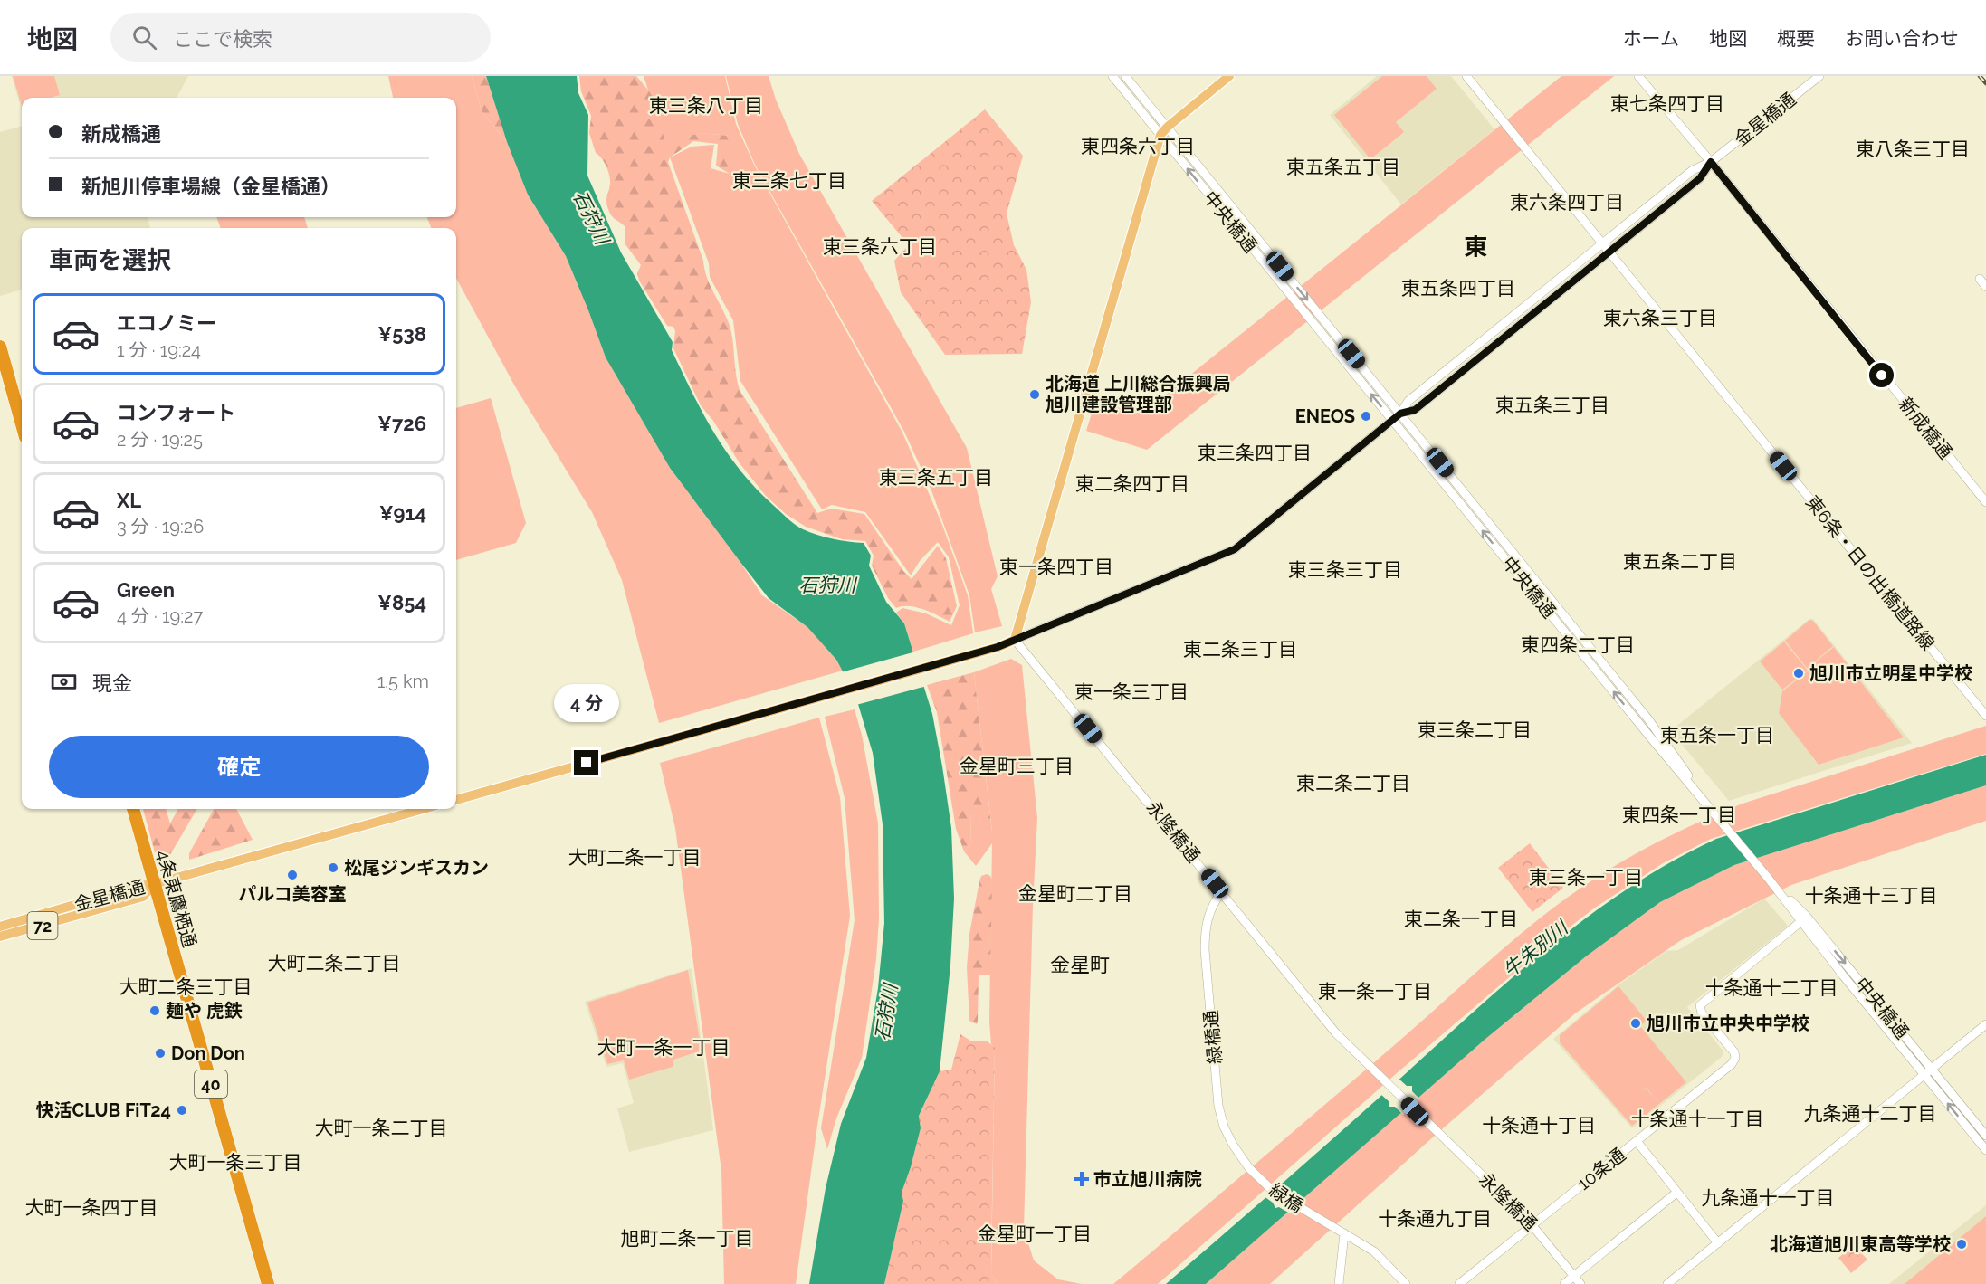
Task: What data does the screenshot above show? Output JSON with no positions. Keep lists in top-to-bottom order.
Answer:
{
  "streets": {
    "highway": ["4条東鷹栖通", "40"],
    "main road": ["金星橋通", "72"],
    "street": [
      "中央橋通",
      "新成橋通",
      "東6条・日の出橋道路線",
      "永隆橋通",
      "緑橋通",
      "10条通",
      "緑橋"
    ]
  },
  "crossings": [
    ["金星橋通", "中央橋通"],
    ["金星橋通", "新成橋通"],
    ["金星橋通", "東6条・日の出橋道路線"],
    ["金星橋通", "永隆橋通"],
    ["金星橋通", "4条東鷹栖通"],
    ["中央橋通", "10条通"],
    ["永隆橋通", "緑橋通"],
    ["永隆橋通", "10条通"],
    ["緑橋通", "緑橋"]
  ],
  "districts": [
    "東七条四丁目",
    "東三条八丁目",
    "東四条六丁目",
    "東八条三丁目",
    "東五条五丁目",
    "東三条七丁目",
    "東六条四丁目",
    "東三条六丁目",
    "東",
    "東五条四丁目",
    "東六条三丁目",
    "東五条三丁目",
    "東三条四丁目",
    "東三条五丁目",
    "東二条四丁目",
    "東五条二丁目",
    "東一条四丁目",
    "東三条三丁目",
    "東四条二丁目",
    "東二条三丁目",
    "東一条三丁目",
    "東三条二丁目",
    "東五条一丁目",
    "金星町三丁目",
    "東二条二丁目",
    "東四条一丁目",
    "大町二条一丁目",
    "東三条一丁目",
    "金星町二丁目",
    "十条通十三丁目",
    "東二条一丁目",
    "大町二条二丁目",
    "金星町",
    "大町二条三丁目",
    "十条通十二丁目",
    "東一条一丁目",
    "大町一条一丁目",
    "九条通十二丁目",
    "十条通十一丁目",
    "十条通十丁目",
    "大町一条二丁目",
    "大町一条三丁目",
    "九条通十一丁目",
    "大町一条四丁目",
    "十条通九丁目",
    "金星町一丁目",
    "旭町二条一丁目"
  ],
  "water": ["石狩川", "牛朱別川"],
  "places": {
    "other": [
      "北海道 上川総合振興局 旭川建設管理部",
      "ENEOS",
      "旭川市立明星中学校",
      "松尾ジンギスカン",
      "パルコ美容室",
      "麺や 虎鉄",
      "旭川市立中央中学校",
      "Don Don",
      "快活CLUB FiT24",
      "北海道旭川東高等学校"
    ],
    "health": ["市立旭川病院"]
  },
  "page": {
    "header": "地図",
    "search": "ここで検索",
    "nav": [
      "ホーム",
      "地図",
      "概要",
      "お問い合わせ"
    ],
    "banner": ["新成橋通", "新旭川停車場線（金星橋通）"],
    "heading": "車両を選択",
    "list": [
      {
        "name": "エコノミー",
        "note": "1 分 · 19:24",
        "value": "¥538"
      },
      {
        "name": "コンフォート",
        "note": "2 分 · 19:25",
        "value": "¥726"
      },
      {
        "name": "XL",
        "note": "3 分 · 19:26",
        "value": "¥914"
      },
      {
        "name": "Green",
        "note": "4 分 · 19:27",
        "value": "¥854"
      }
    ],
    "pay": ["現金", "1.5 km"],
    "bubble": "4 分",
    "buttons": "確定"
  }
}
